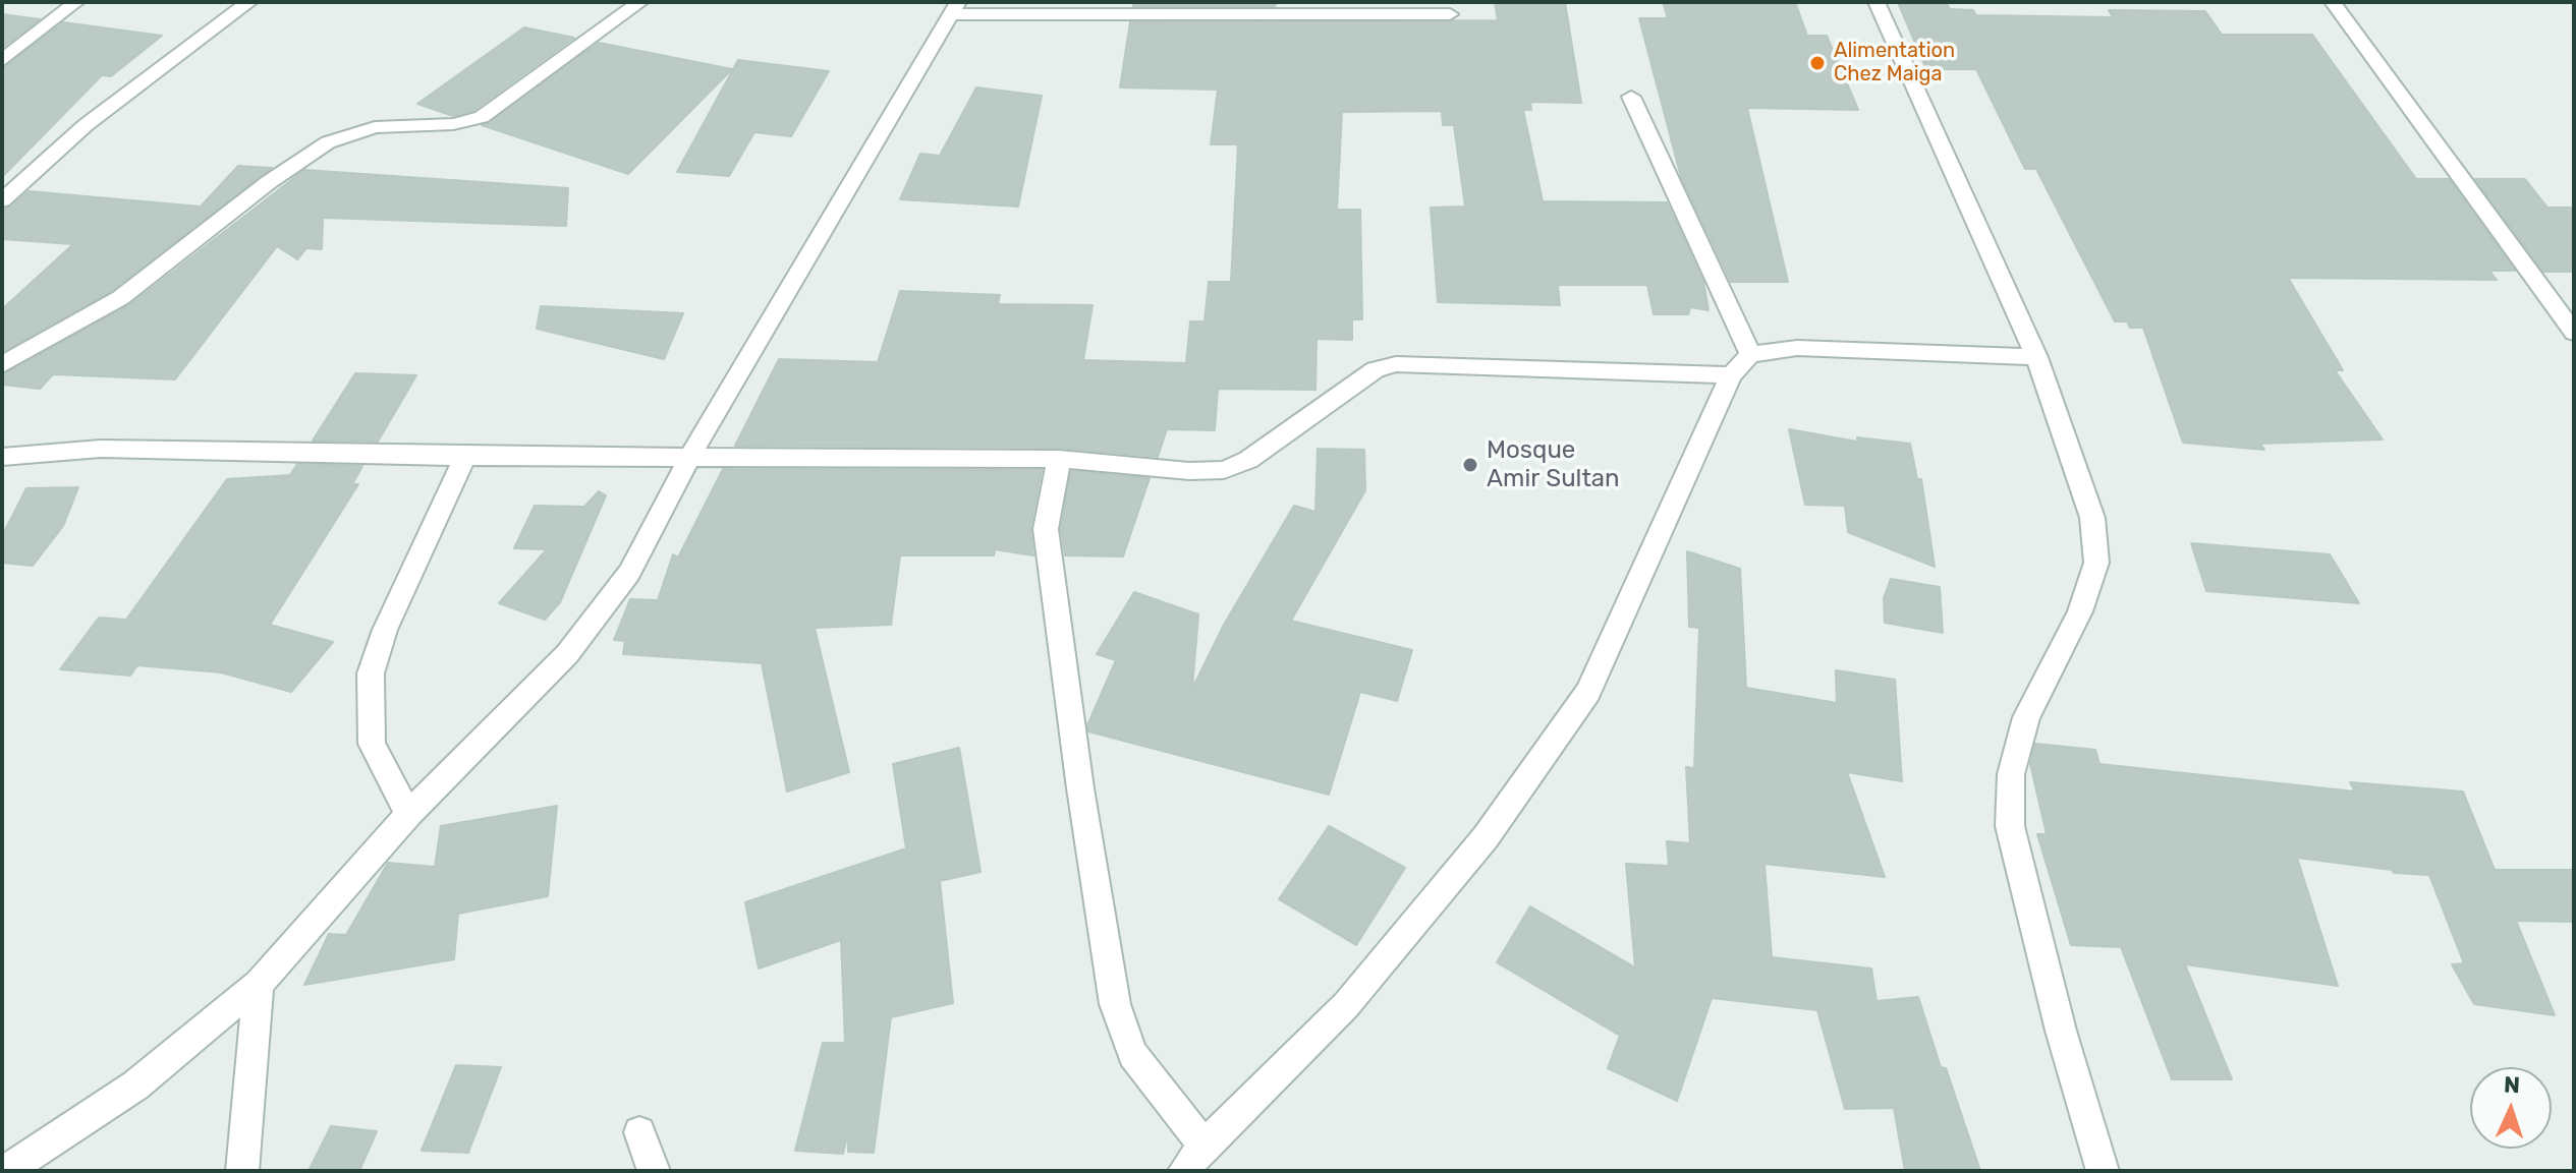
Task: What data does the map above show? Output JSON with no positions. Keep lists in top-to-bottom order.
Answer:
{
  "places": ["Alimentation Chez Maiga", "Mosque Amir Sultan"],
  "north": "top"
}
